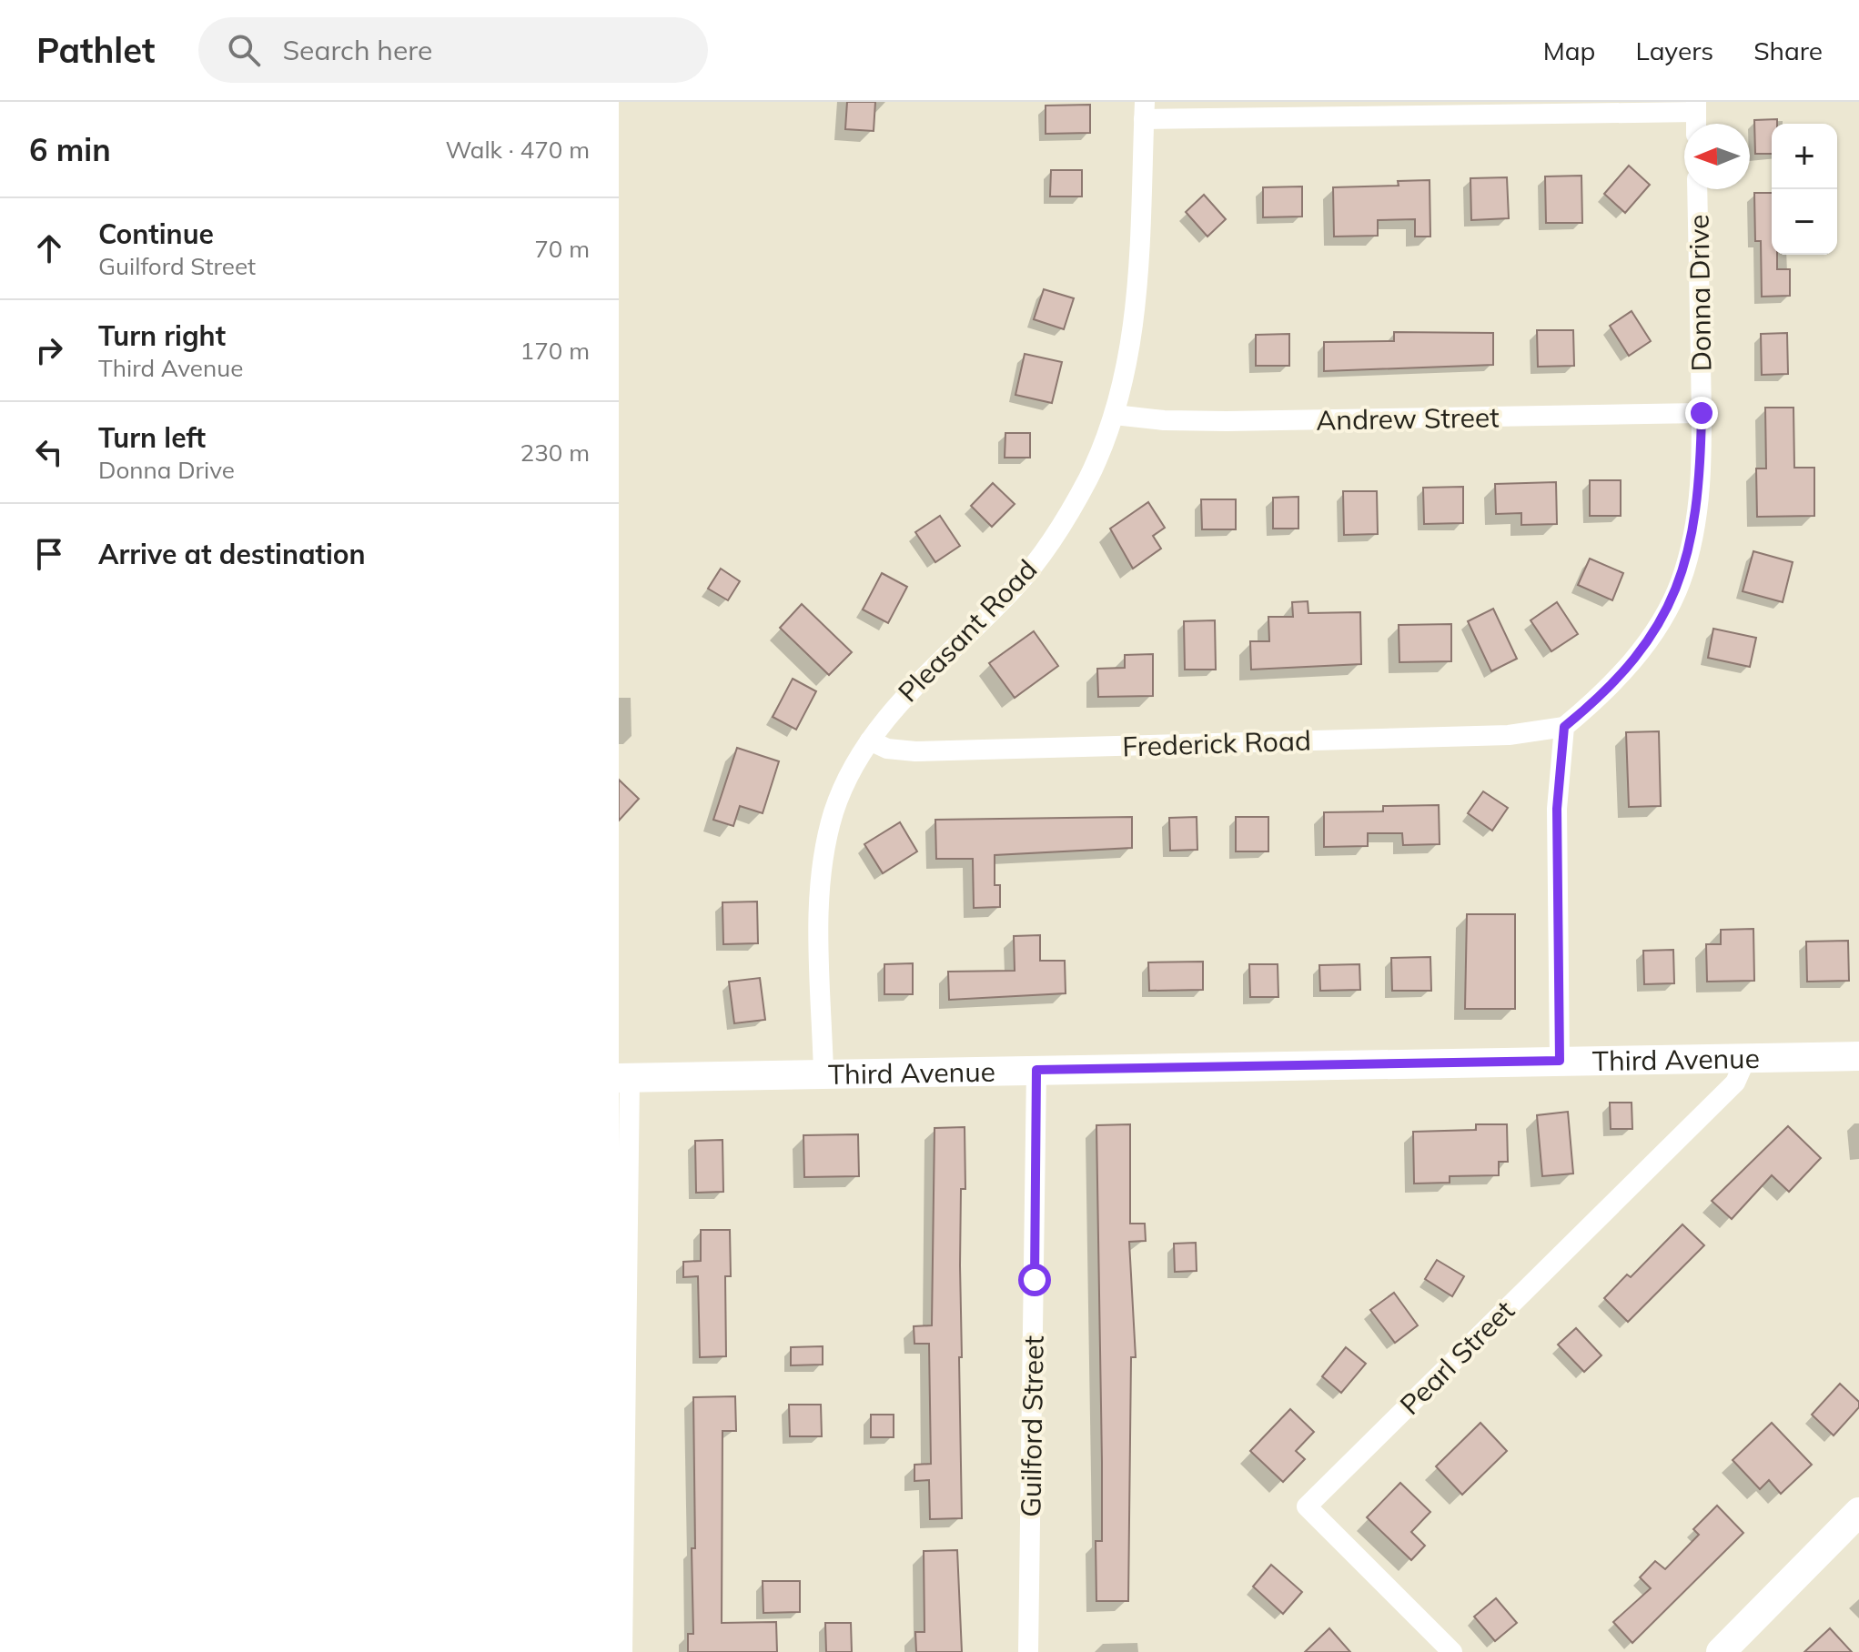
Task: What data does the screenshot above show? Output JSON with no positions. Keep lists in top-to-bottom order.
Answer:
{
  "streets": {
    "street": [
      "Donna Drive",
      "Andrew Street",
      "Pleasant Road",
      "Frederick Road",
      "Third Avenue",
      "Pearl Street",
      "Guilford Street"
    ]
  },
  "crossings": [
    ["Donna Drive", "Andrew Street"],
    ["Donna Drive", "Frederick Road"],
    ["Andrew Street", "Pleasant Road"],
    ["Pleasant Road", "Frederick Road"],
    ["Pleasant Road", "Third Avenue"],
    ["Third Avenue", "Pearl Street"],
    ["Third Avenue", "Guilford Street"]
  ],
  "north": "left",
  "page": {
    "header": "Pathlet",
    "search": "Search here",
    "nav": ["Map", "Layers", "Share"],
    "heading": ["6 min", "Walk · 470 m"],
    "map_buttons": ["+", "−"],
    "list": [
      ["Continue", "Guilford Street", "70 m"],
      ["Turn right", "Third Avenue", "170 m"],
      ["Turn left", "Donna Drive", "230 m"],
      "Arrive at destination"
    ]
  }
}
